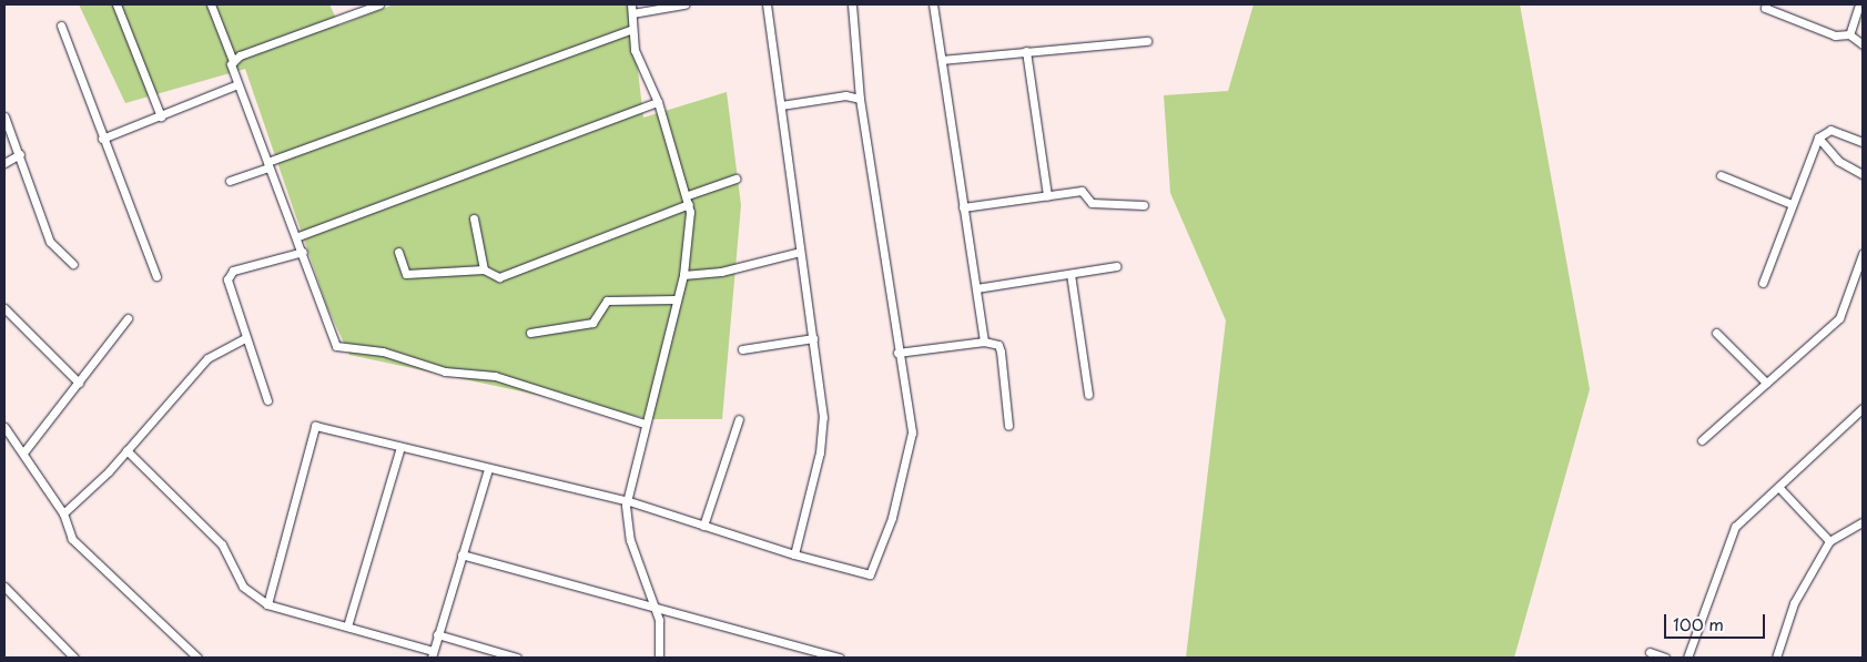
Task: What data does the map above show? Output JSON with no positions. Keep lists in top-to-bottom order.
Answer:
{
  "scale_bar": "100 m"
}
